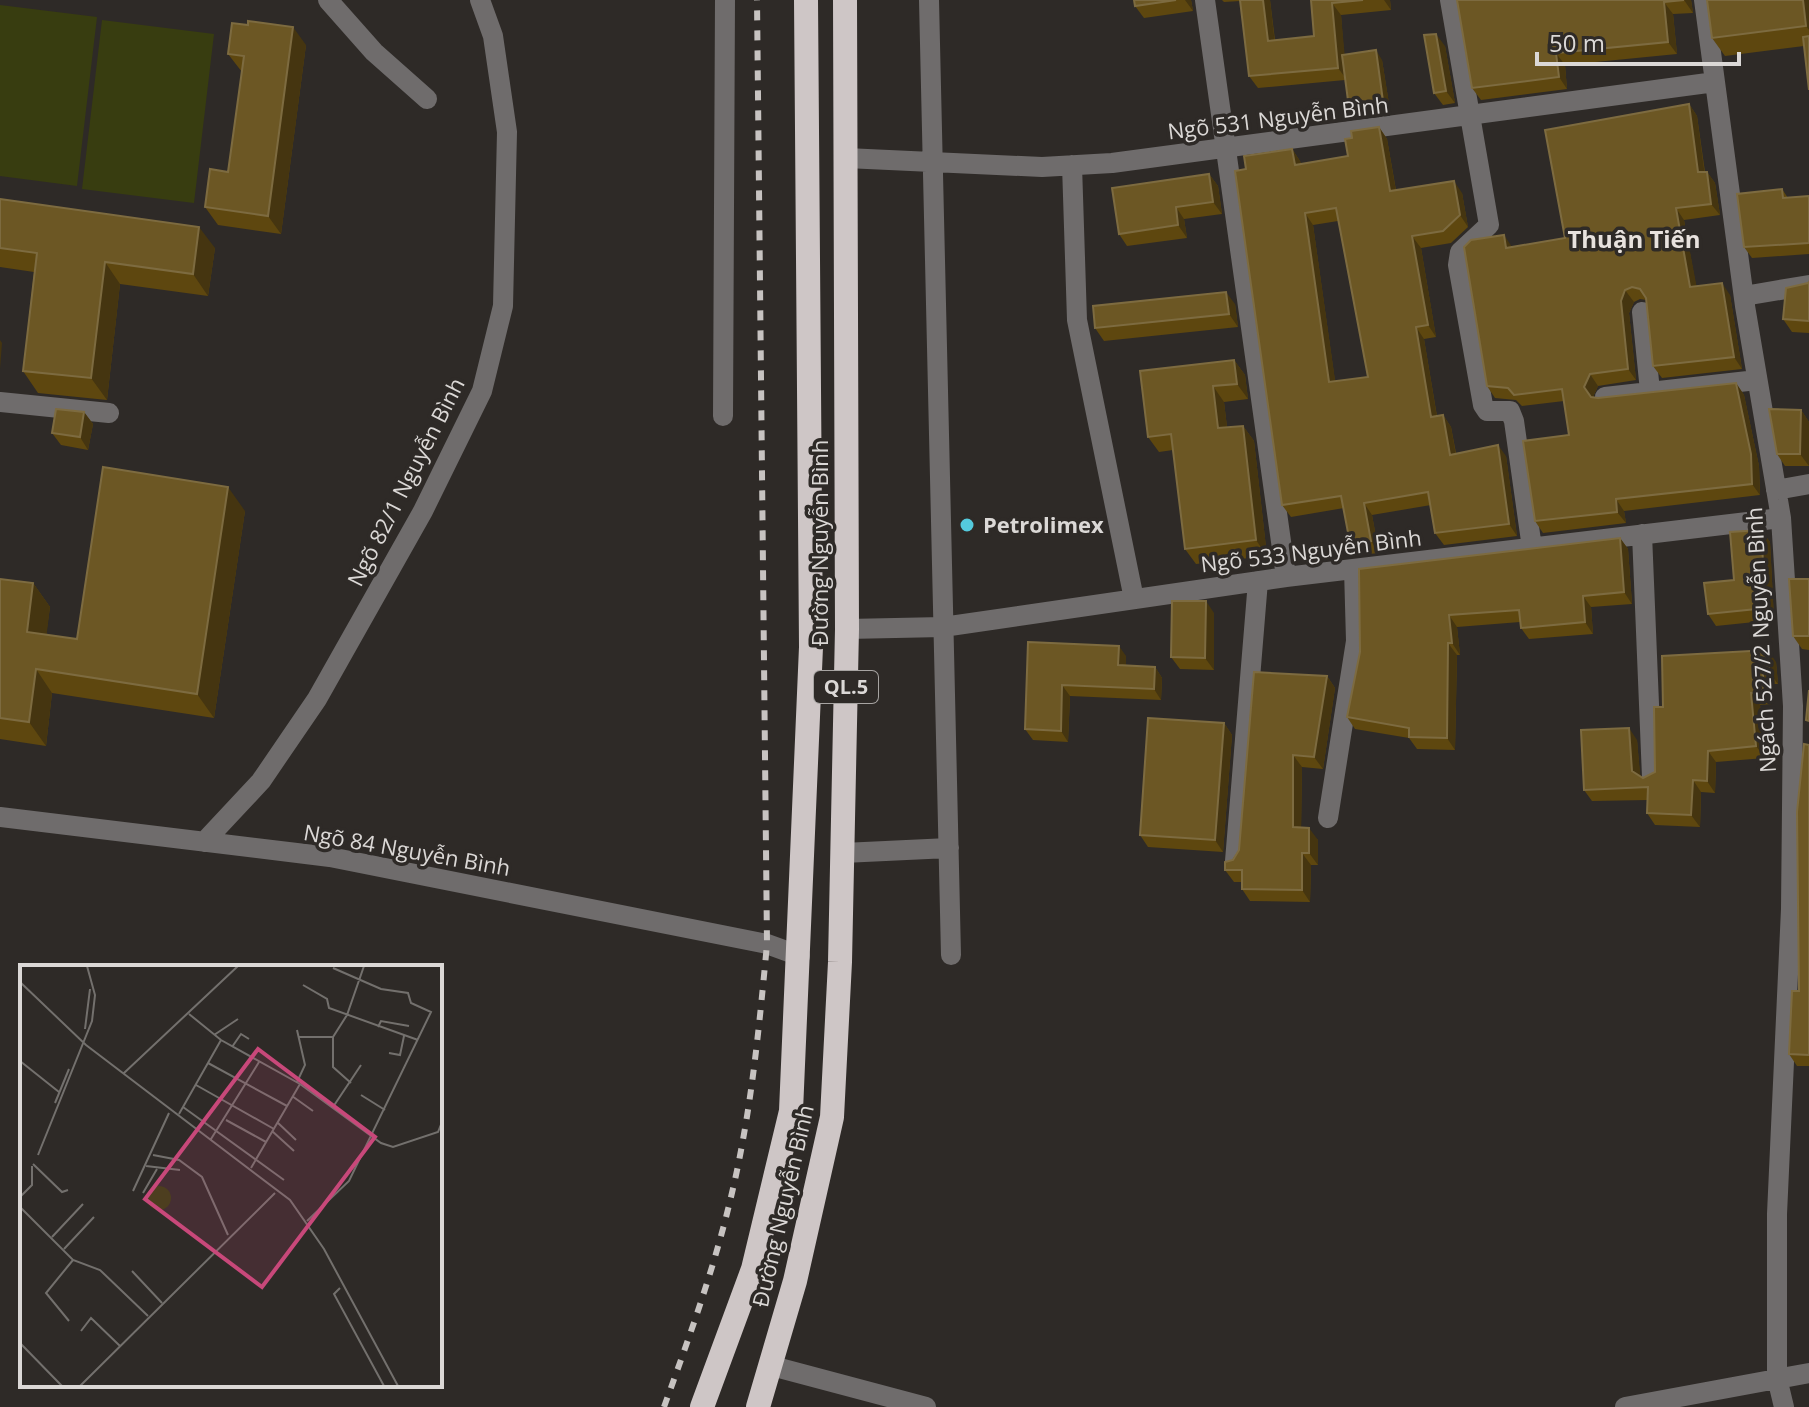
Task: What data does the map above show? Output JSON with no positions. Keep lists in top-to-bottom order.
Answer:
{
  "streets": {
    "highway": ["Đường Nguyễn Bình", "QL.5"],
    "street": [
      "Ngõ 531 Nguyễn Bình",
      "Ngõ 82/1 Nguyễn Bình",
      "Ngõ 533 Nguyễn Bình",
      "Ngách 527/2 Nguyễn Bình",
      "Ngõ 84 Nguyễn Bình"
    ]
  },
  "crossings": [
    ["Ngõ 531 Nguyễn Bình", "Đường Nguyễn Bình"],
    ["Ngõ 531 Nguyễn Bình", "Ngách 527/2 Nguyễn Bình"],
    ["Ngõ 82/1 Nguyễn Bình", "Ngõ 84 Nguyễn Bình"],
    ["Đường Nguyễn Bình", "Ngõ 533 Nguyễn Bình"],
    ["Đường Nguyễn Bình", "QL.5"],
    ["Đường Nguyễn Bình", "Ngõ 84 Nguyễn Bình"],
    ["Ngõ 533 Nguyễn Bình", "Ngách 527/2 Nguyễn Bình"]
  ],
  "districts": ["Thuận Tiến"],
  "places": ["Petrolimex"],
  "scale_bar": "50 m"
}
